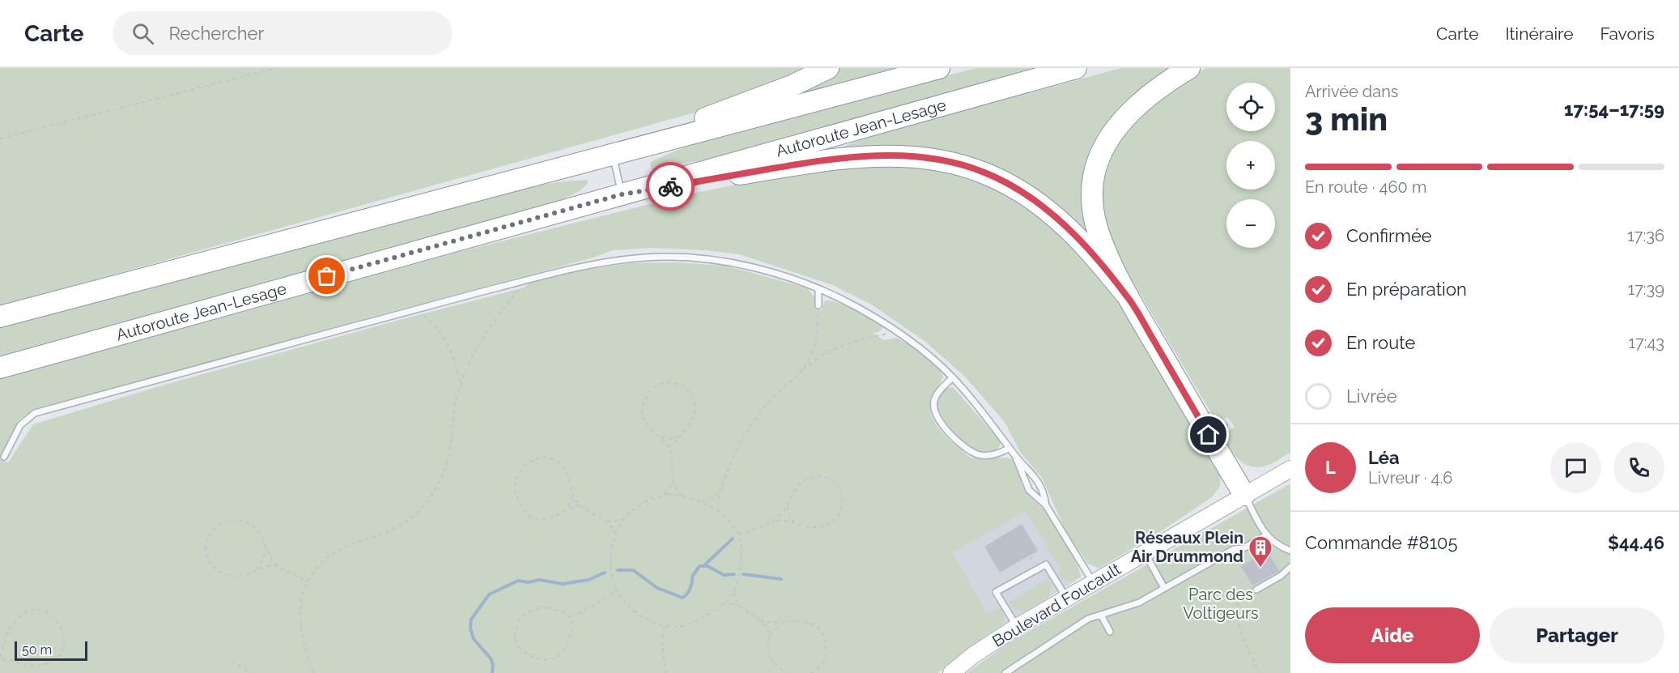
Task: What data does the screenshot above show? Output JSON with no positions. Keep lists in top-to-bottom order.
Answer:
{
  "streets": {
    "highway": ["Autoroute Jean-Lesage"],
    "street": ["Boulevard Foucault"]
  },
  "parks": ["Parc des Voltigeurs"],
  "places": {
    "building": ["Réseaux Plein Air Drummond"]
  },
  "scale_bar": "50 m",
  "page": {
    "header": "Carte",
    "search": "Rechercher",
    "nav": ["Carte", "Itinéraire", "Favoris"],
    "heading": ["3 min", "Arrivée dans", "17:54–17:59"],
    "panel": [
      "Léa",
      "Livreur · 4.6",
      "Commande #8105",
      "$44.46"
    ],
    "map_buttons": ["+", "−"],
    "bar": "En route · 460 m",
    "list": [
      ["Confirmée", "17:36"],
      ["En préparation", "17:39"],
      ["En route", "17:43"],
      "Livrée"
    ],
    "round": "L",
    "buttons": ["Aide", "Partager"],
    "scale": "50 m"
  }
}
